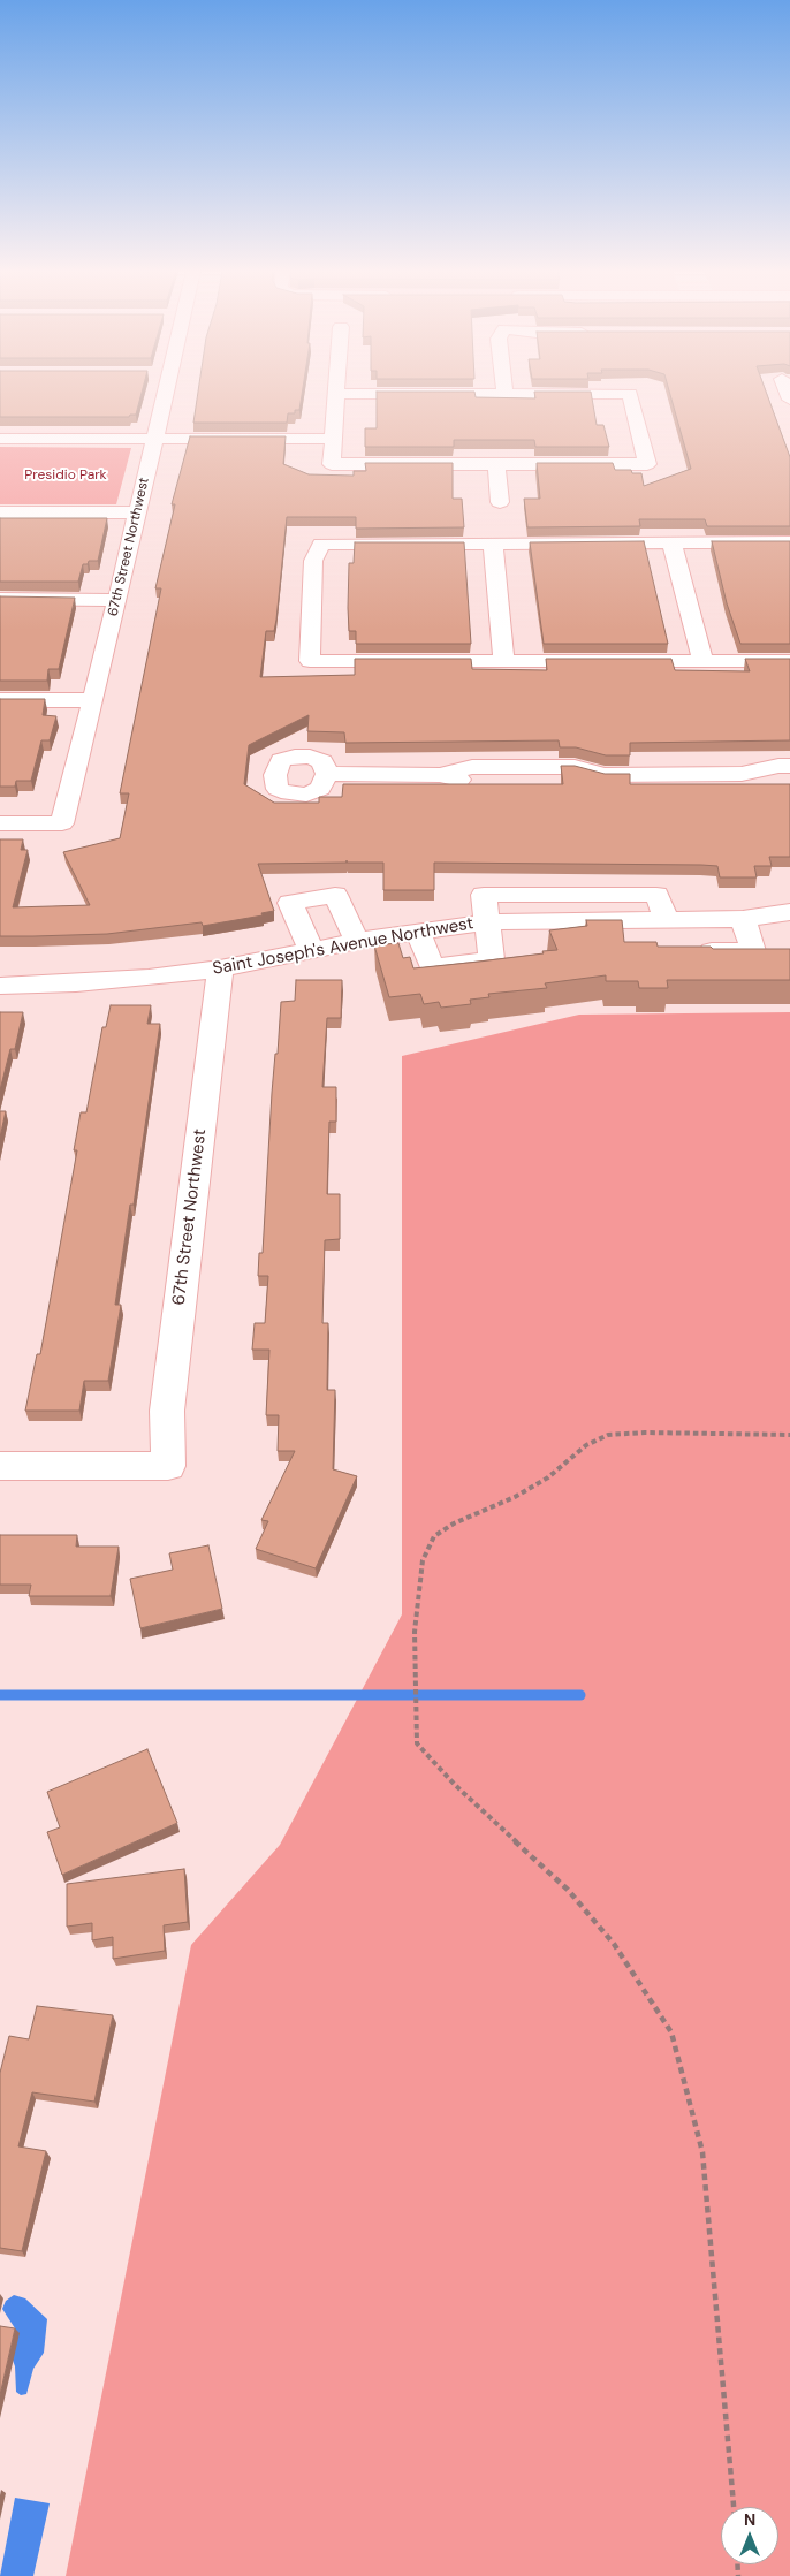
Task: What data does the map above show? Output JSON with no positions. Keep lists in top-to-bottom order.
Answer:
{
  "streets": {
    "street": ["67th Street Northwest", "Saint Joseph's Avenue Northwest"]
  },
  "crossings": [
    ["67th Street Northwest", "Saint Joseph's Avenue Northwest"]
  ],
  "parks": ["Presidio Park"],
  "north": "top"
}
